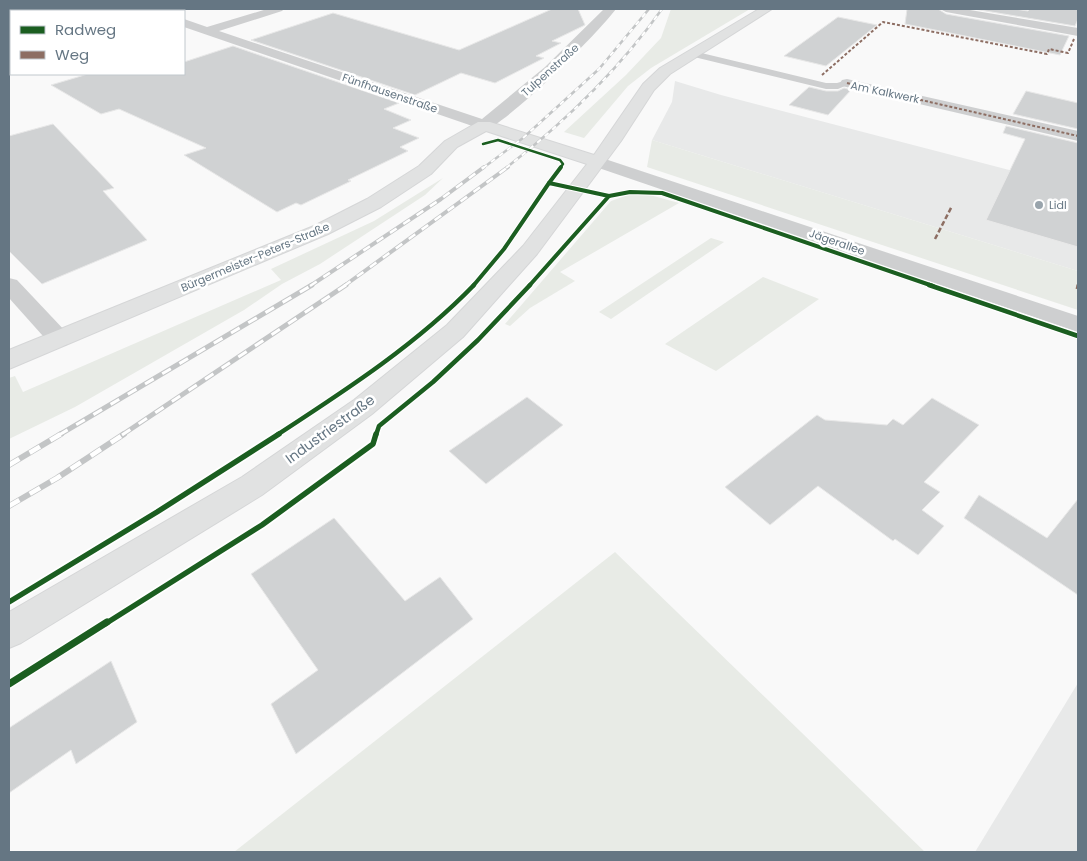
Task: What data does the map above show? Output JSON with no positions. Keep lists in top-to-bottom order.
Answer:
{
  "streets": {
    "street": [
      "Tulpenstraße",
      "Am Kalkwerk",
      "Fünfhausenstraße",
      "Jägerallee",
      "Bürgermeister-Peters-Straße",
      "Industriestraße"
    ]
  },
  "crossings": [
    ["Tulpenstraße", "Fünfhausenstraße"],
    ["Tulpenstraße", "Bürgermeister-Peters-Straße"],
    ["Fünfhausenstraße", "Jägerallee"],
    ["Fünfhausenstraße", "Bürgermeister-Peters-Straße"],
    ["Fünfhausenstraße", "Industriestraße"],
    ["Jägerallee", "Industriestraße"]
  ],
  "places": ["Lidl"],
  "legend": ["Radweg", "Weg"]
}
